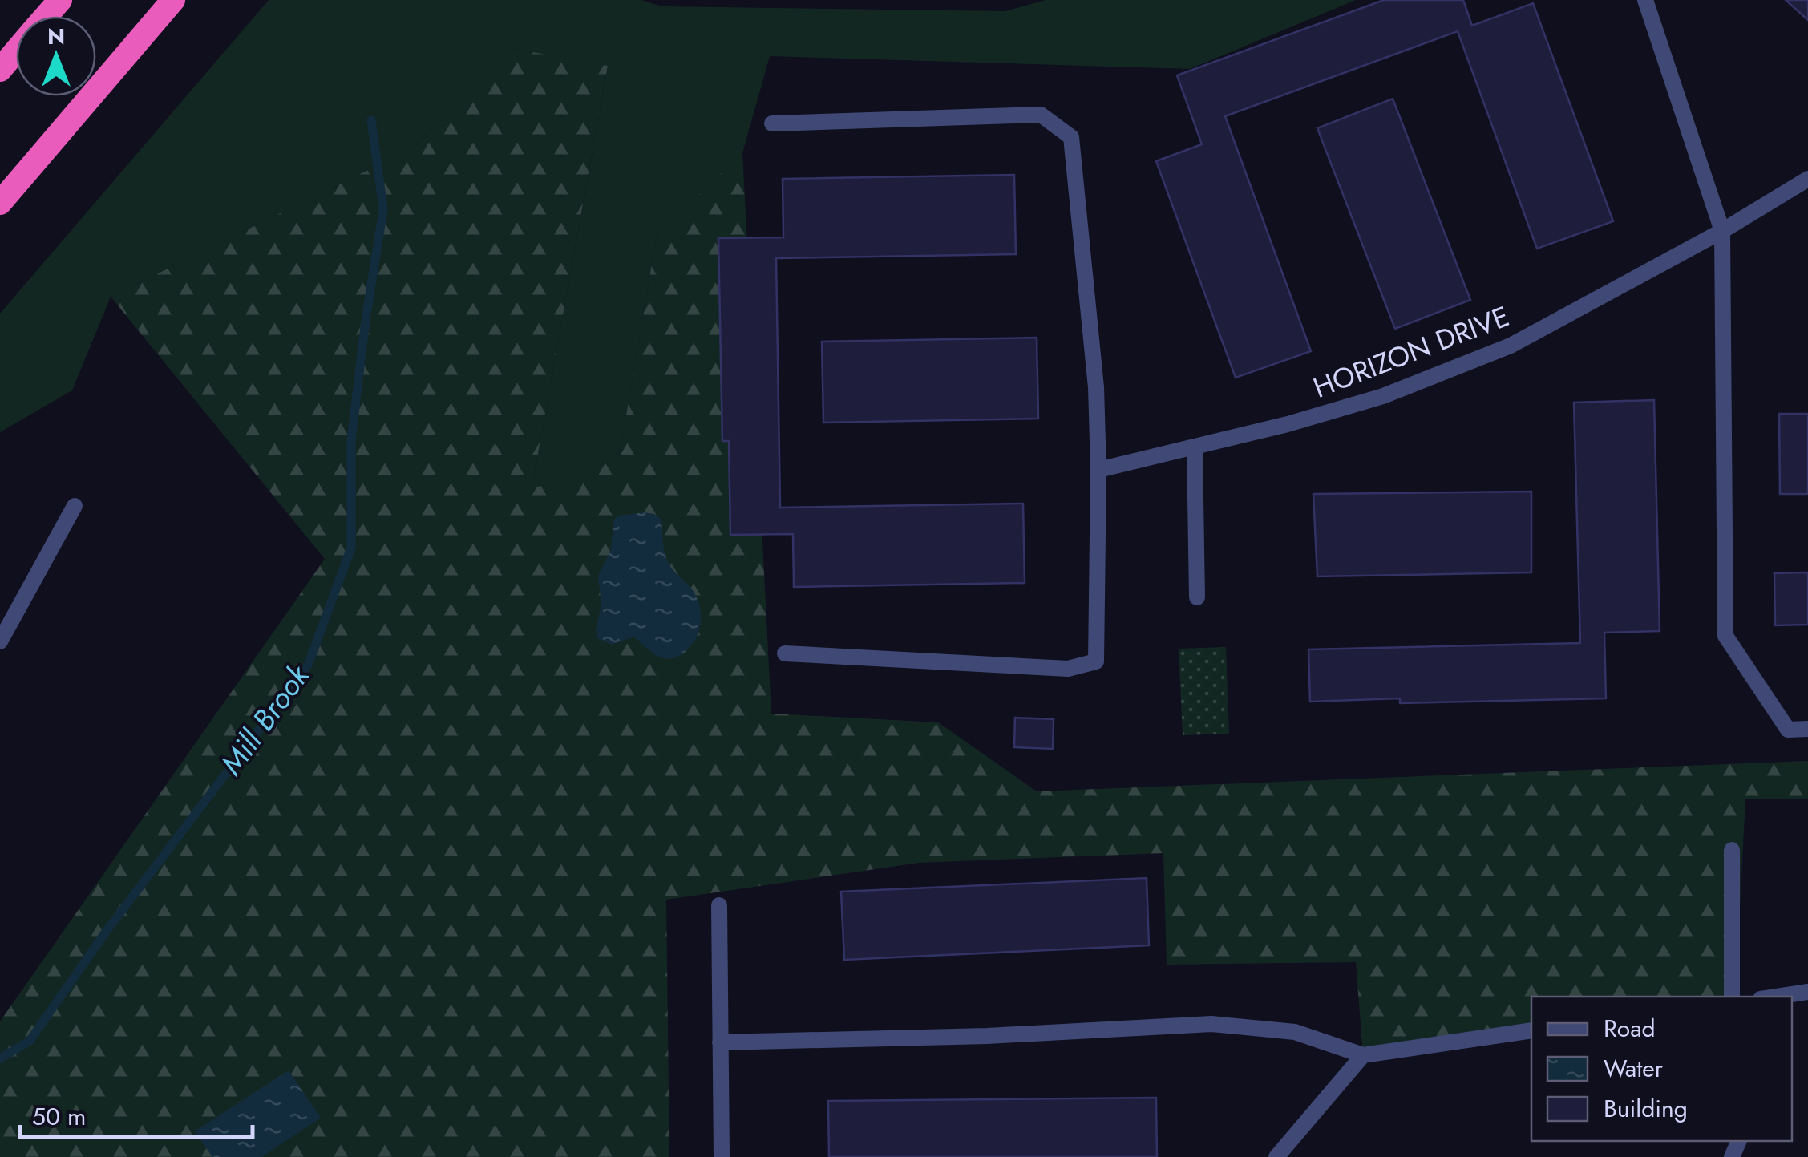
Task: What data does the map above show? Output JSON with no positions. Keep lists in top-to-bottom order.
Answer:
{
  "streets": {
    "street": ["HORIZON DRIVE"]
  },
  "water": ["Mill Brook"],
  "legend": ["Road", "Water", "Building"],
  "scale_bar": "50 m",
  "north": "top"
}
